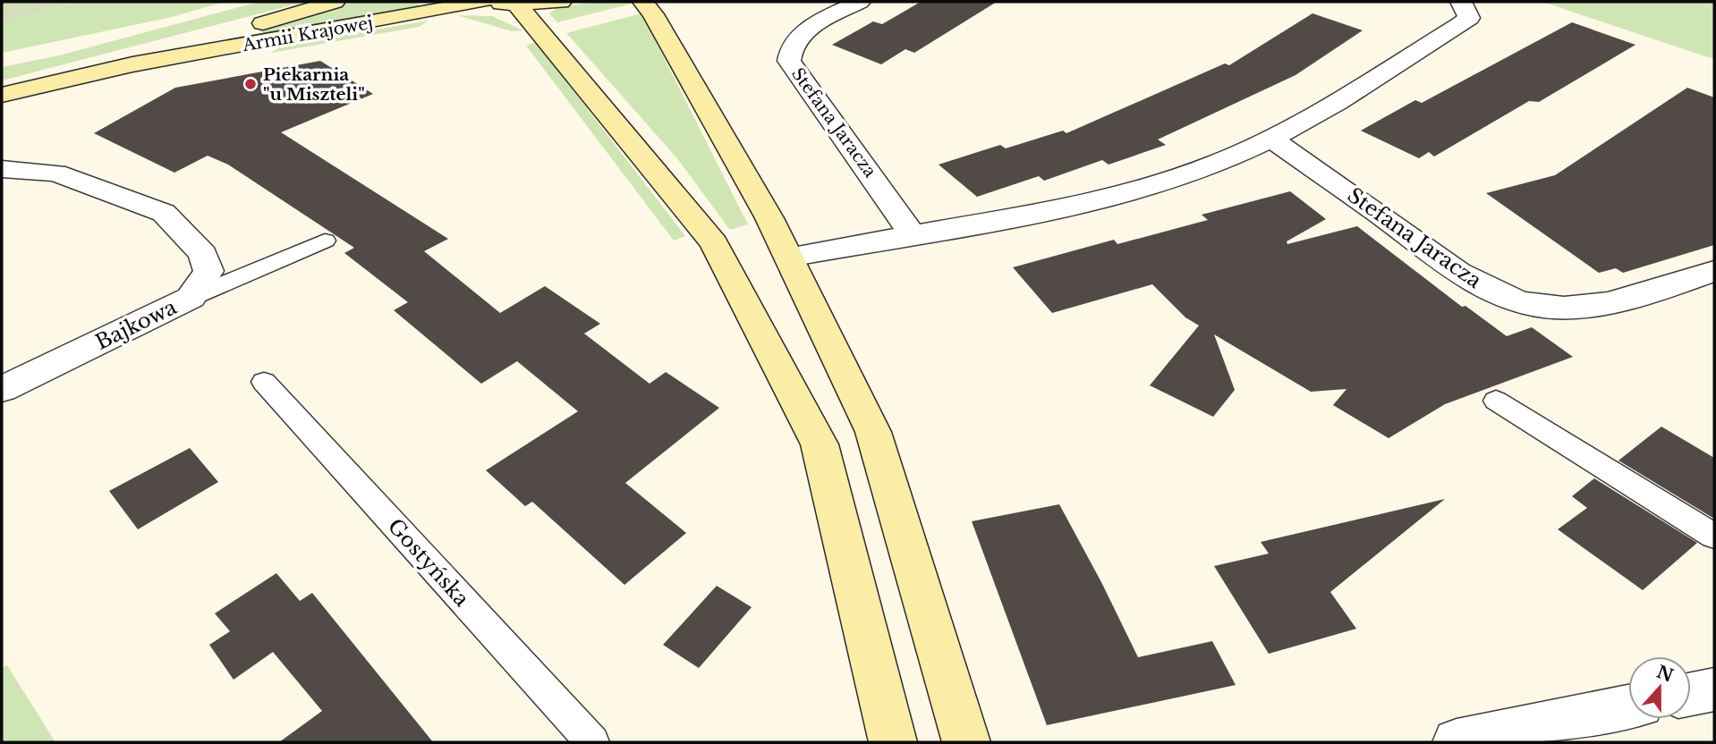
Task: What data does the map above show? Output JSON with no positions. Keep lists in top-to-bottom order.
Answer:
{
  "streets": {
    "main road": ["Armii Krajowej"],
    "street": ["Stefana Jaracza", "Bajkowa"],
    "lane": ["Gostyńska"]
  },
  "places": ["Piekarnia \"u Miszteli\""],
  "north": "top"
}
